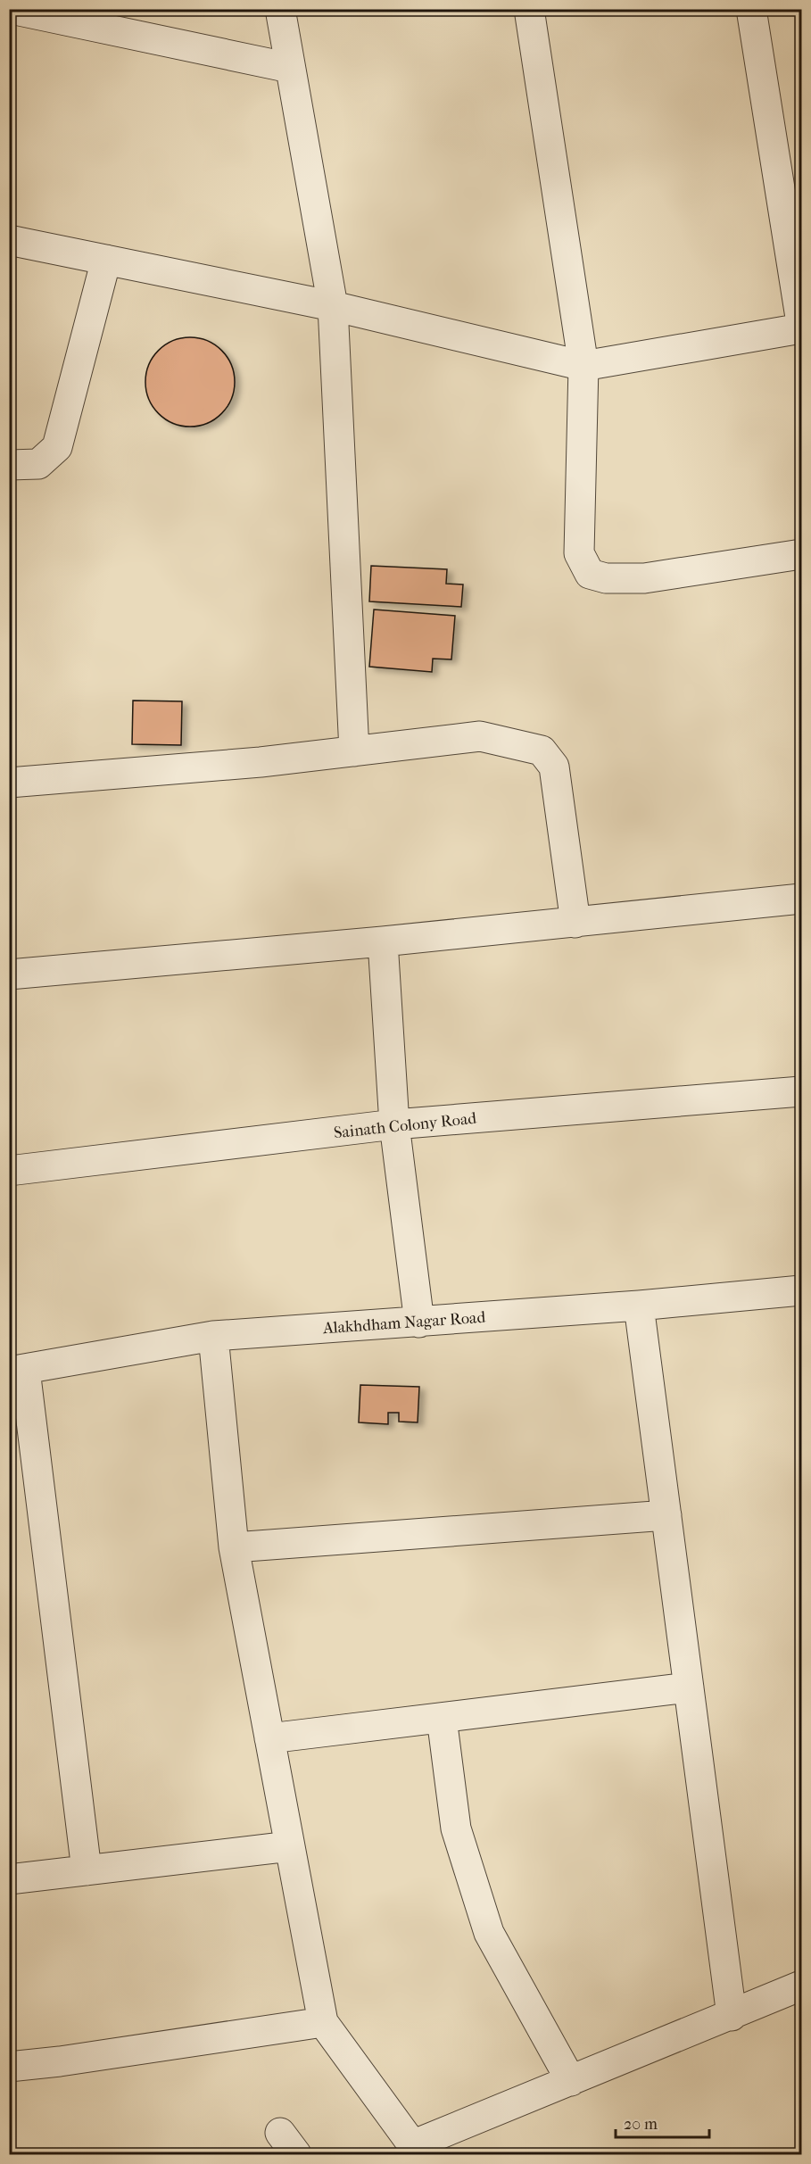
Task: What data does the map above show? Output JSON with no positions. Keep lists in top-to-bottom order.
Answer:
{
  "streets": {
    "street": ["Sainath Colony Road", "Alakhdham Nagar Road"]
  },
  "scale_bar": "20 m"
}
